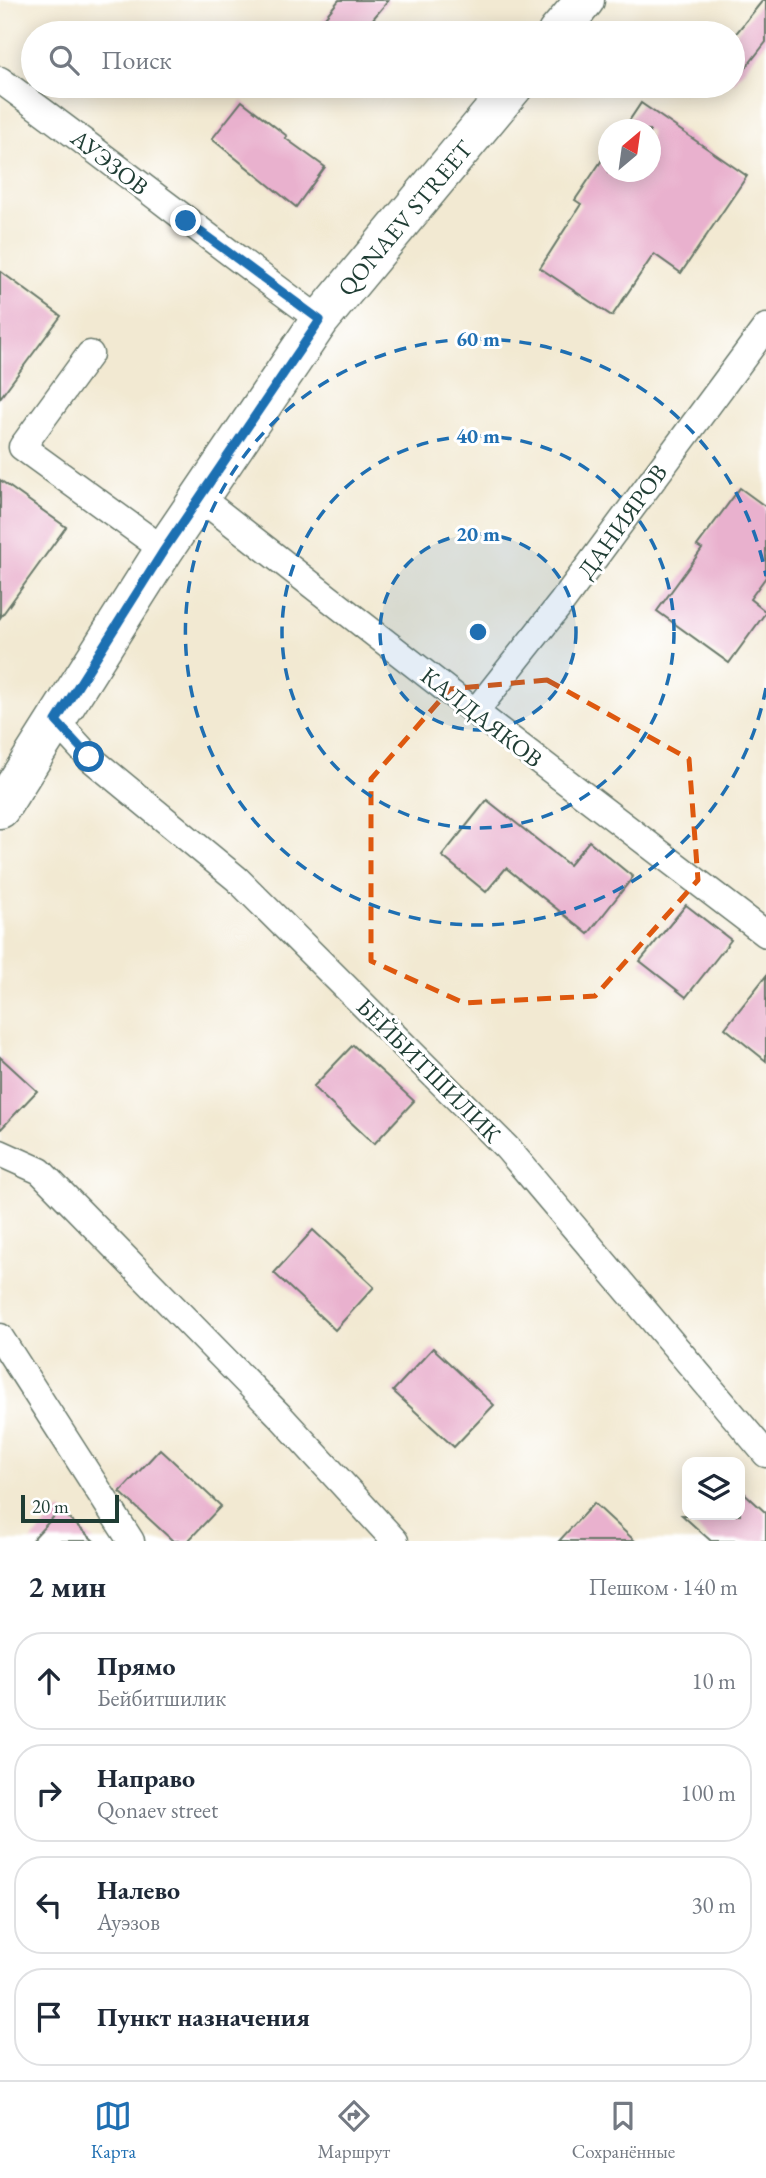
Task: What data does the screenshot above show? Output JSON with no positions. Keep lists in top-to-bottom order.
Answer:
{
  "streets": {
    "main road": ["QONAEV STREET"],
    "street": [
      "АУЭЗОВ",
      "ДАНИЯРОВ",
      "КАЛДАЯКОВ",
      "БЕЙБИТШИЛИК"
    ]
  },
  "crossings": [
    ["АУЭЗОВ", "QONAEV STREET"],
    ["QONAEV STREET", "КАЛДАЯКОВ"],
    ["QONAEV STREET", "БЕЙБИТШИЛИК"],
    ["ДАНИЯРОВ", "КАЛДАЯКОВ"]
  ],
  "scale_bar": "20 m",
  "north": "top right",
  "page": {
    "search": "Поиск",
    "scale": "20 m",
    "heading": ["2 мин", "Пешком · 140 m"],
    "list": [
      ["Прямо", "Бейбитшилик", "10 m"],
      ["Направо", "Qonaev street", "100 m"],
      ["Налево", "Ауэзов", "30 m"],
      "Пункт назначения"
    ],
    "nav": ["Карта", "Маршрут", "Сохранённые"]
  },
  "rings": ["60 m", "40 m", "20 m"]
}
